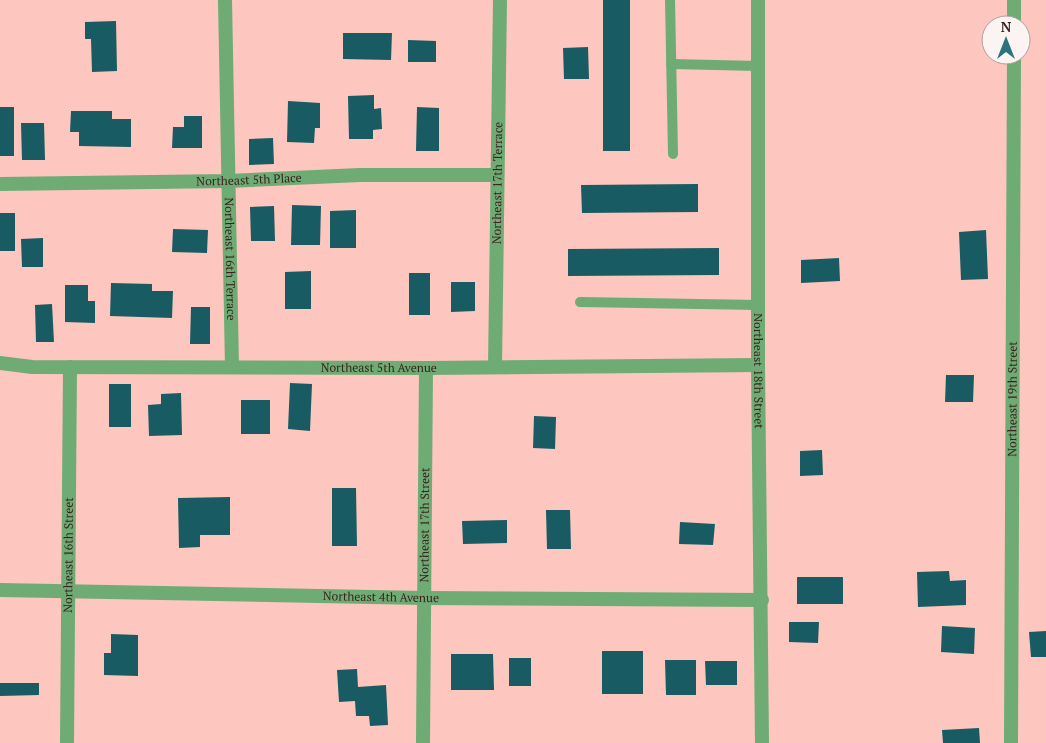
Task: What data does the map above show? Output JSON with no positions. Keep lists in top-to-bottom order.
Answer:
{
  "streets": {
    "street": [
      "Northeast 5th Place",
      "Northeast 17th Terrace",
      "Northeast 16th Terrace",
      "Northeast 5th Avenue",
      "Northeast 18th Street",
      "Northeast 19th Street",
      "Northeast 17th Street",
      "Northeast 16th Street",
      "Northeast 4th Avenue"
    ]
  },
  "crossings": [
    ["Northeast 5th Place", "Northeast 17th Terrace"],
    ["Northeast 5th Place", "Northeast 16th Terrace"],
    ["Northeast 17th Terrace", "Northeast 5th Avenue"],
    ["Northeast 16th Terrace", "Northeast 5th Avenue"],
    ["Northeast 5th Avenue", "Northeast 18th Street"],
    ["Northeast 5th Avenue", "Northeast 17th Street"],
    ["Northeast 5th Avenue", "Northeast 16th Street"],
    ["Northeast 18th Street", "Northeast 4th Avenue"],
    ["Northeast 17th Street", "Northeast 4th Avenue"],
    ["Northeast 16th Street", "Northeast 4th Avenue"]
  ],
  "north": "top"
}
